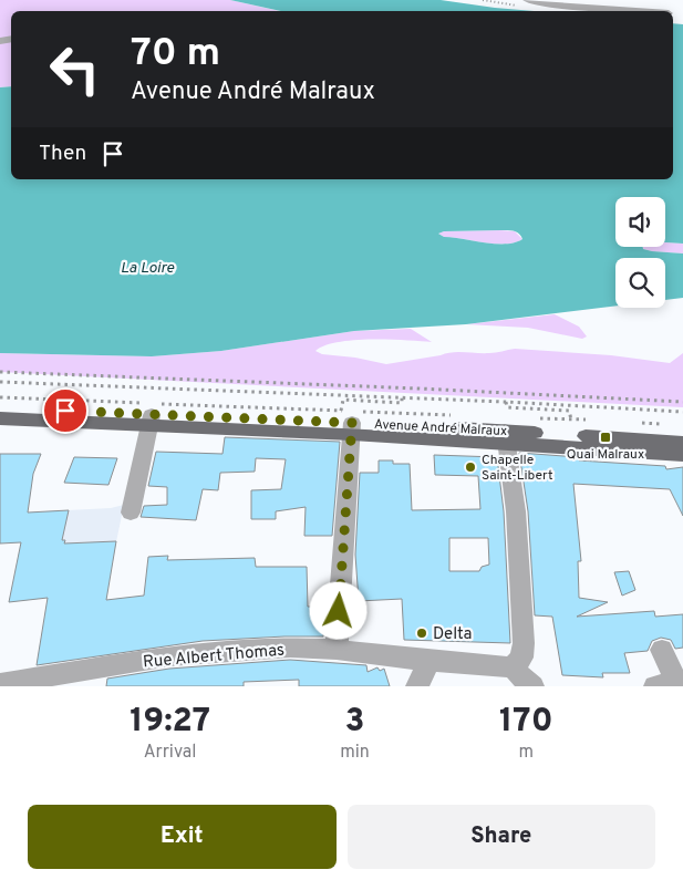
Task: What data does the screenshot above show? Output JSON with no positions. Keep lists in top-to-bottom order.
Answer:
{
  "streets": {
    "main road": ["Avenue André Malraux"],
    "street": ["Rue Albert Thomas"]
  },
  "water": ["La Loire"],
  "places": {
    "transit": ["Quai Malraux"],
    "other": ["Chapelle Saint-Libert", "Delta"]
  },
  "page": {
    "turn": ["70 m", "Avenue André Malraux"],
    "then": "Then",
    "eta": [
      "19:27",
      "Arrival",
      "3",
      "min",
      "170",
      "m"
    ],
    "buttons": ["Exit", "Share"]
  }
}
